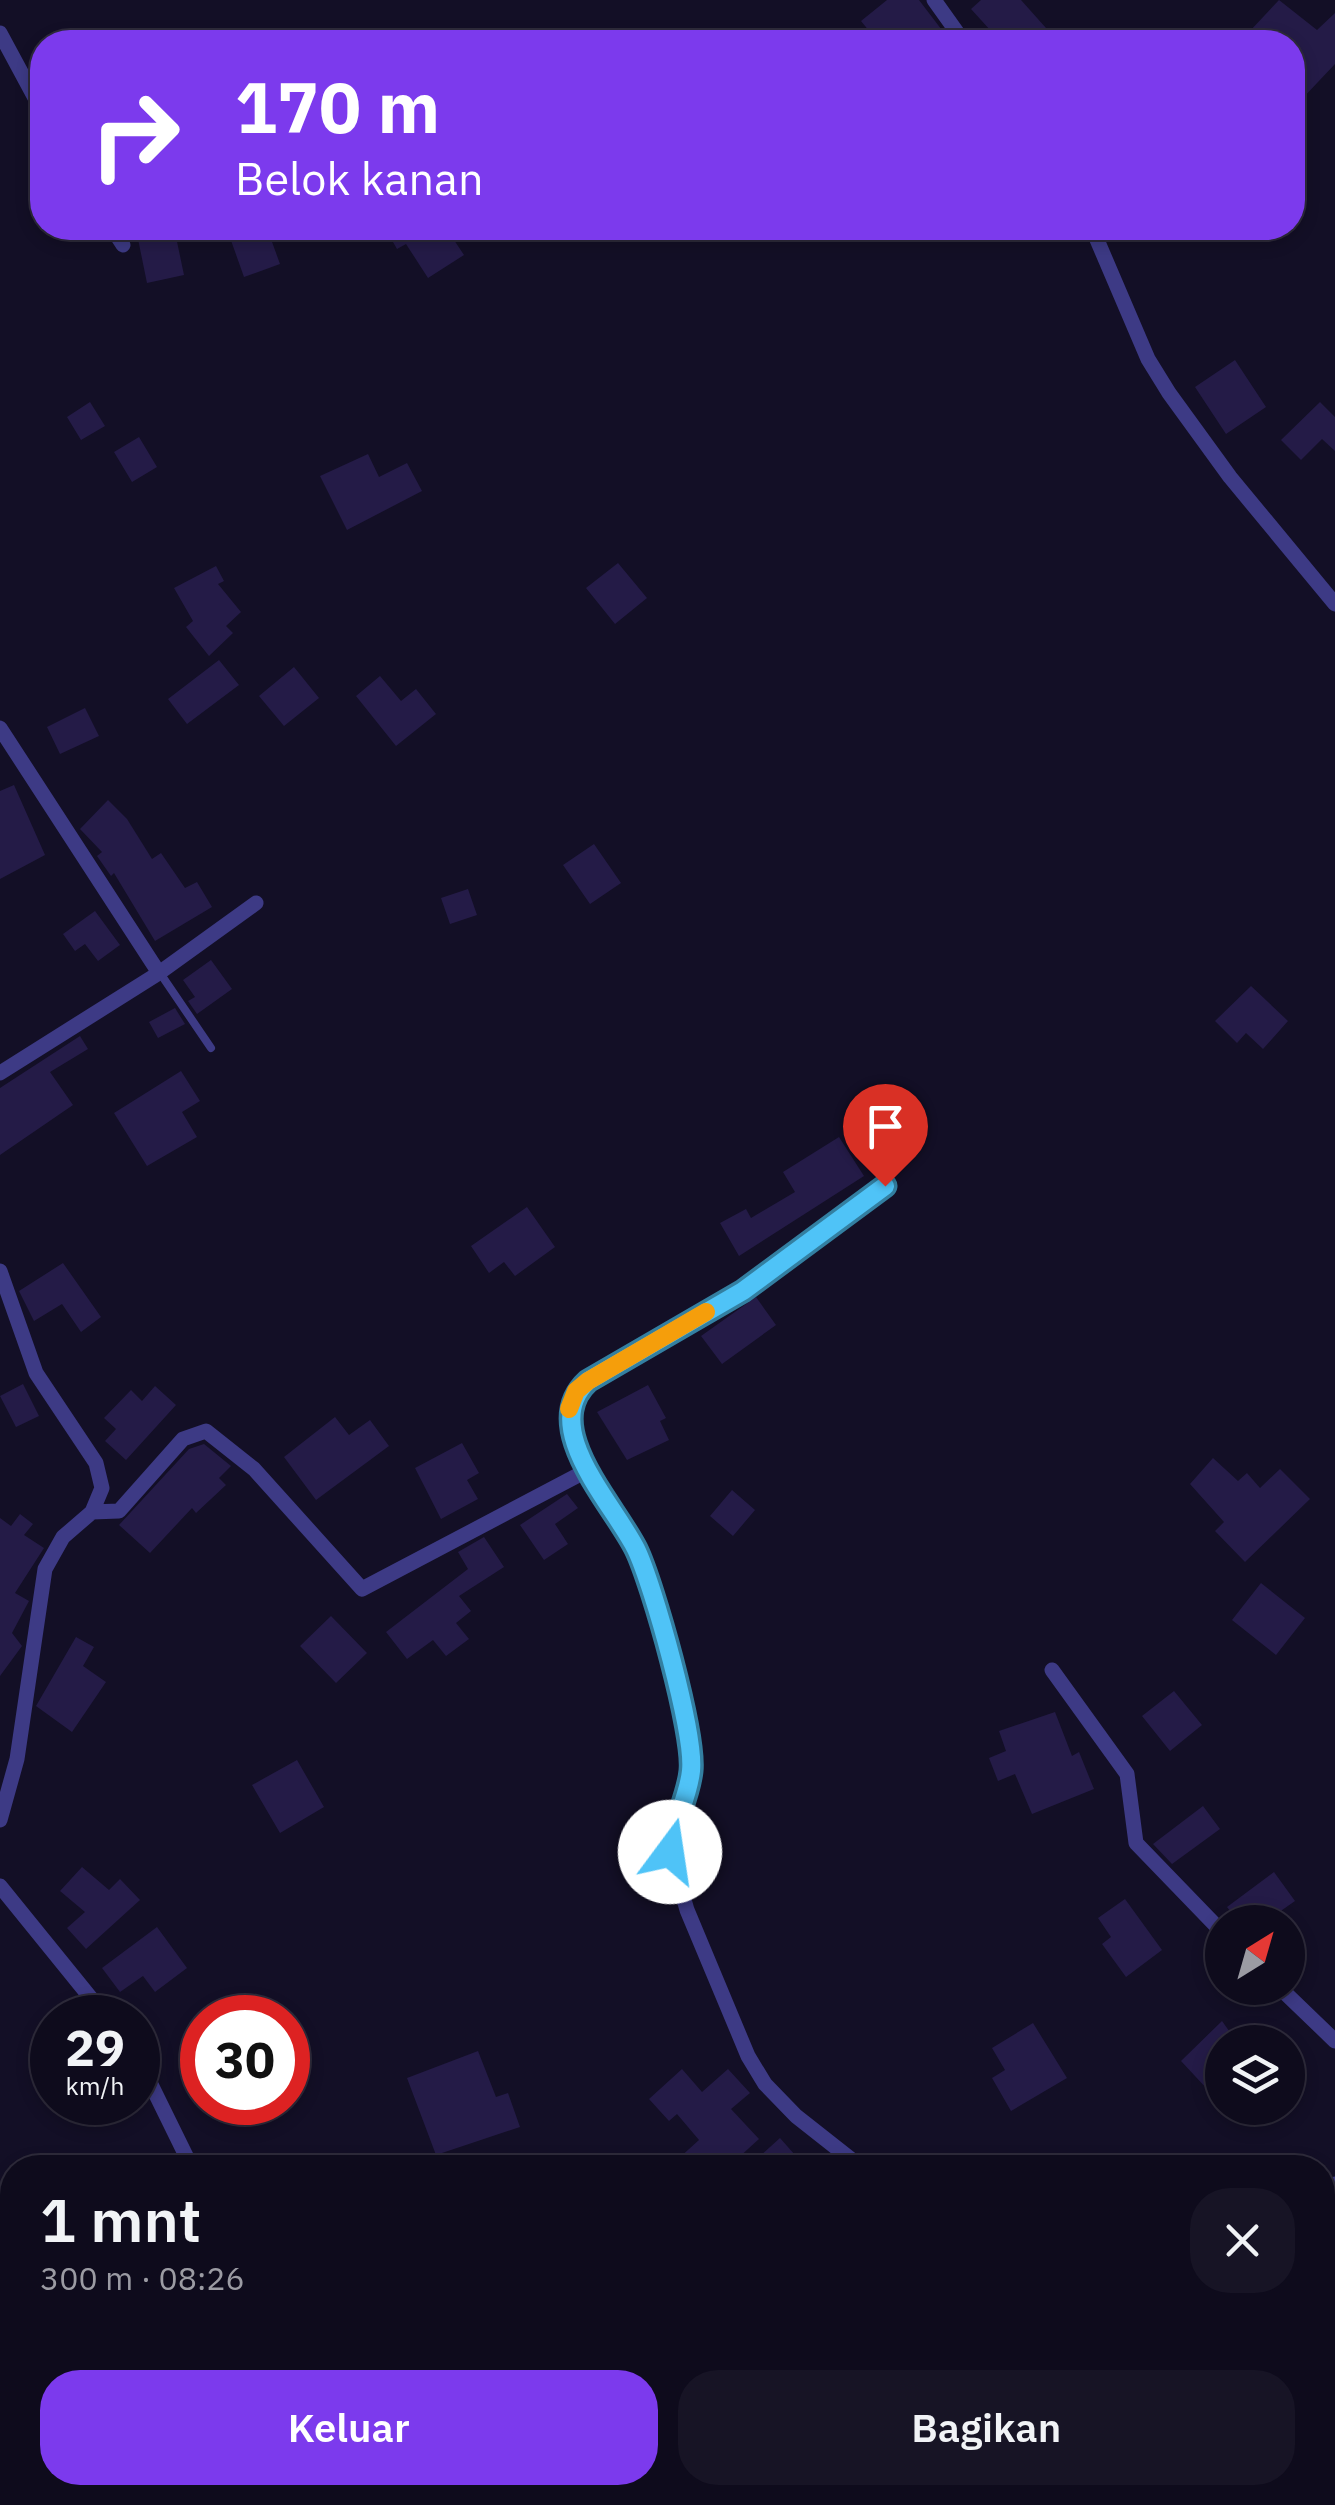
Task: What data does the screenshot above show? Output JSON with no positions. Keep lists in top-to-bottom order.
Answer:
{
  "north": "top right",
  "page": {
    "turn": ["170 m", "Belok kanan"],
    "speed": "29 km/h",
    "limit": "30",
    "heading": ["1 mnt", "300 m · 08:26"],
    "buttons": ["Keluar", "Bagikan"]
  }
}
